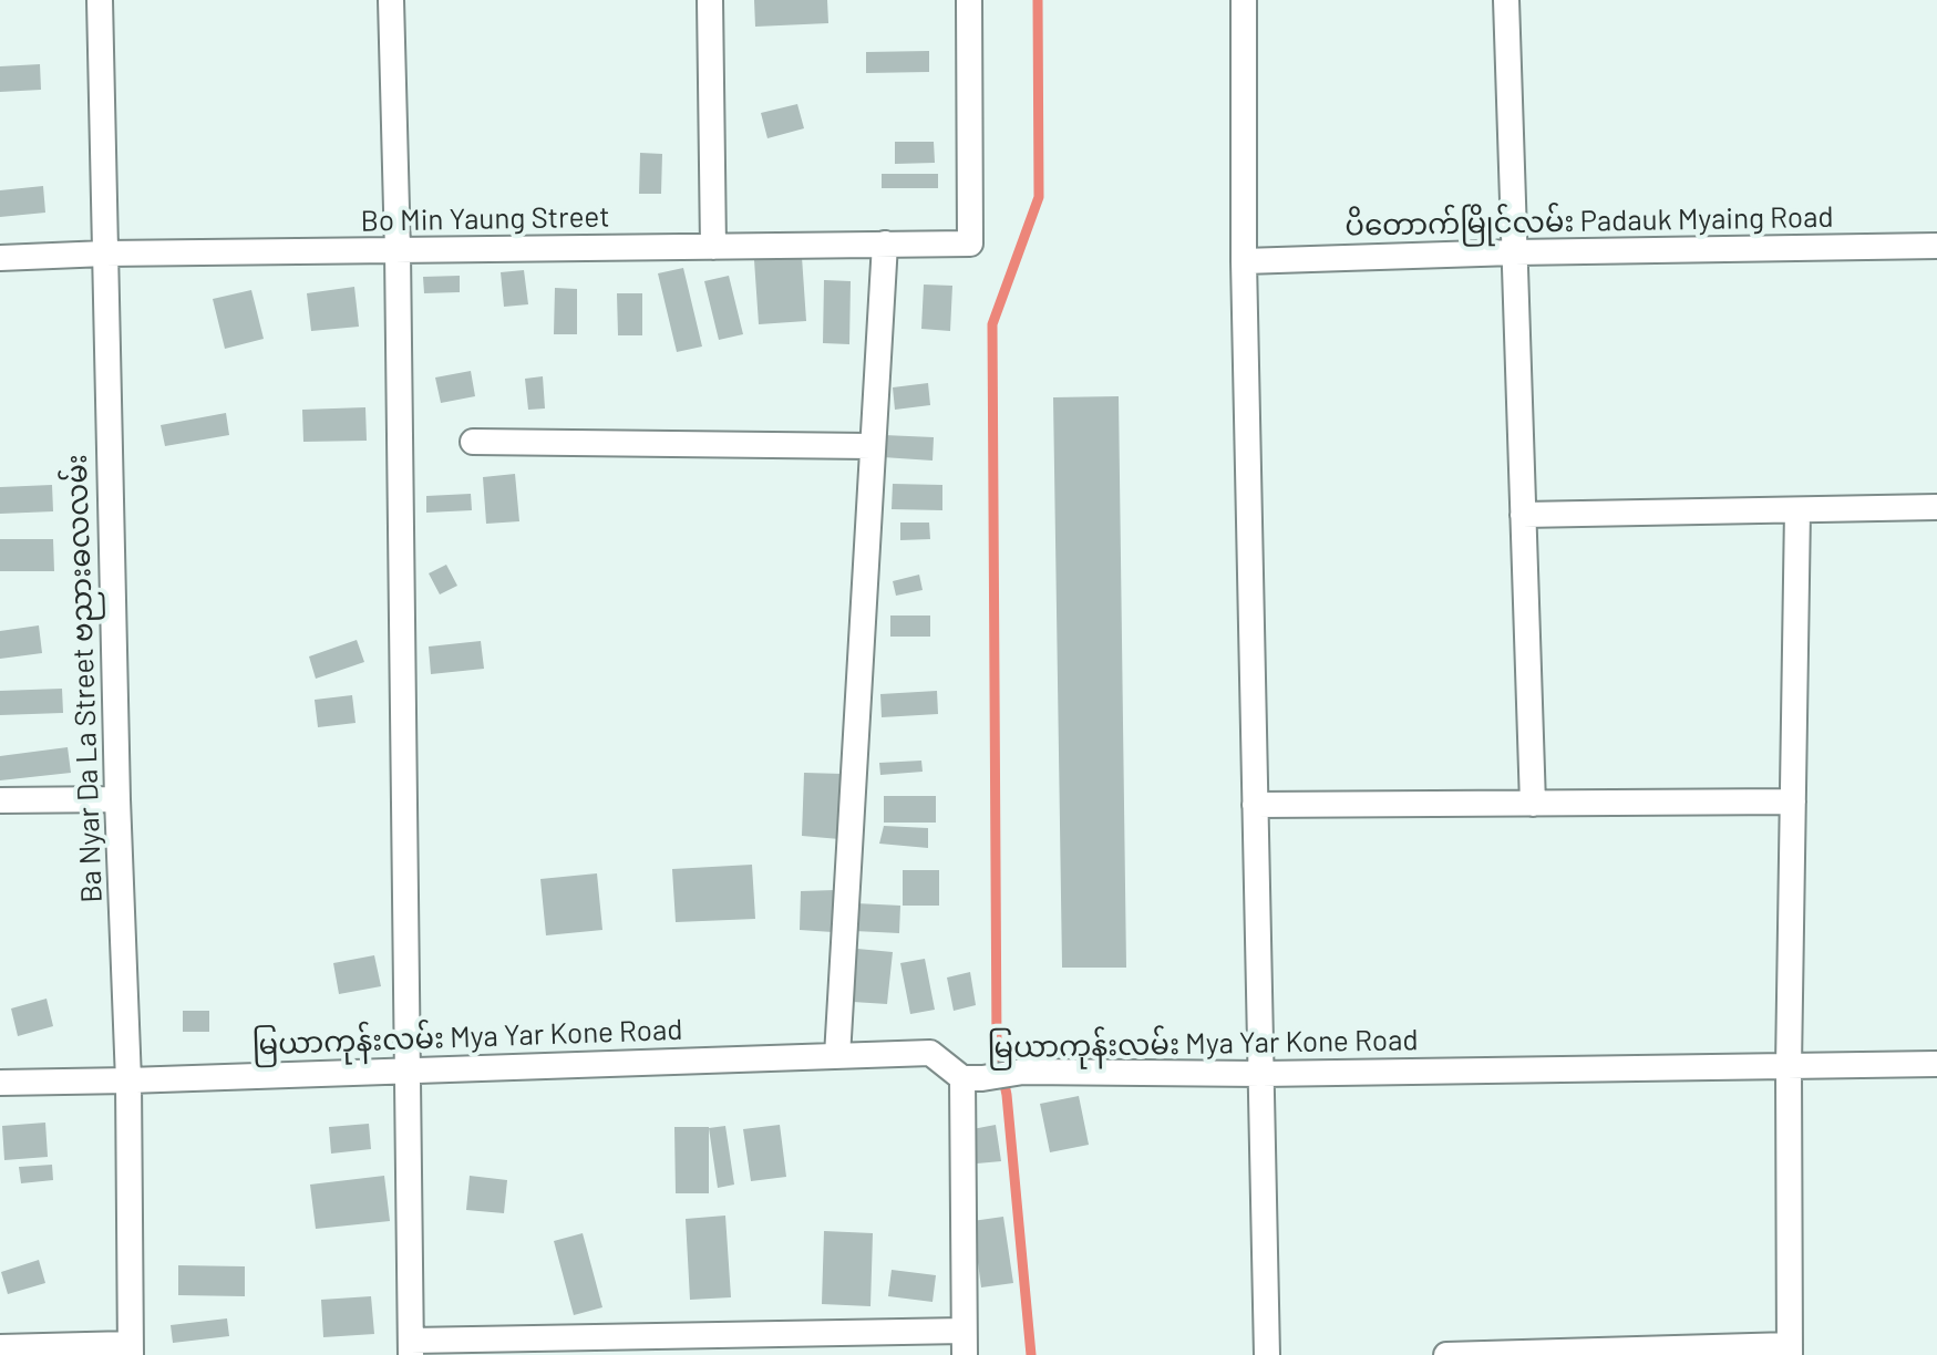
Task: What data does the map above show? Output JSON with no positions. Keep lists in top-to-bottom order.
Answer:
{
  "streets": {
    "street": [
      "Bo Min Yaung Street",
      "ပိတောက်မြိုင်လမ်း Padauk Myaing Road",
      "Ba Nyar Da La Street ဗညားဓလလမ်း",
      "မြယာကုန်းလမ်း Mya Yar Kone Road"
    ]
  },
  "crossings": [
    ["Bo Min Yaung Street", "Ba Nyar Da La Street ဗညားဓလလမ်း"],
    ["Ba Nyar Da La Street ဗညားဓလလမ်း", "မြယာကုန်းလမ်း Mya Yar Kone Road"]
  ]
}
